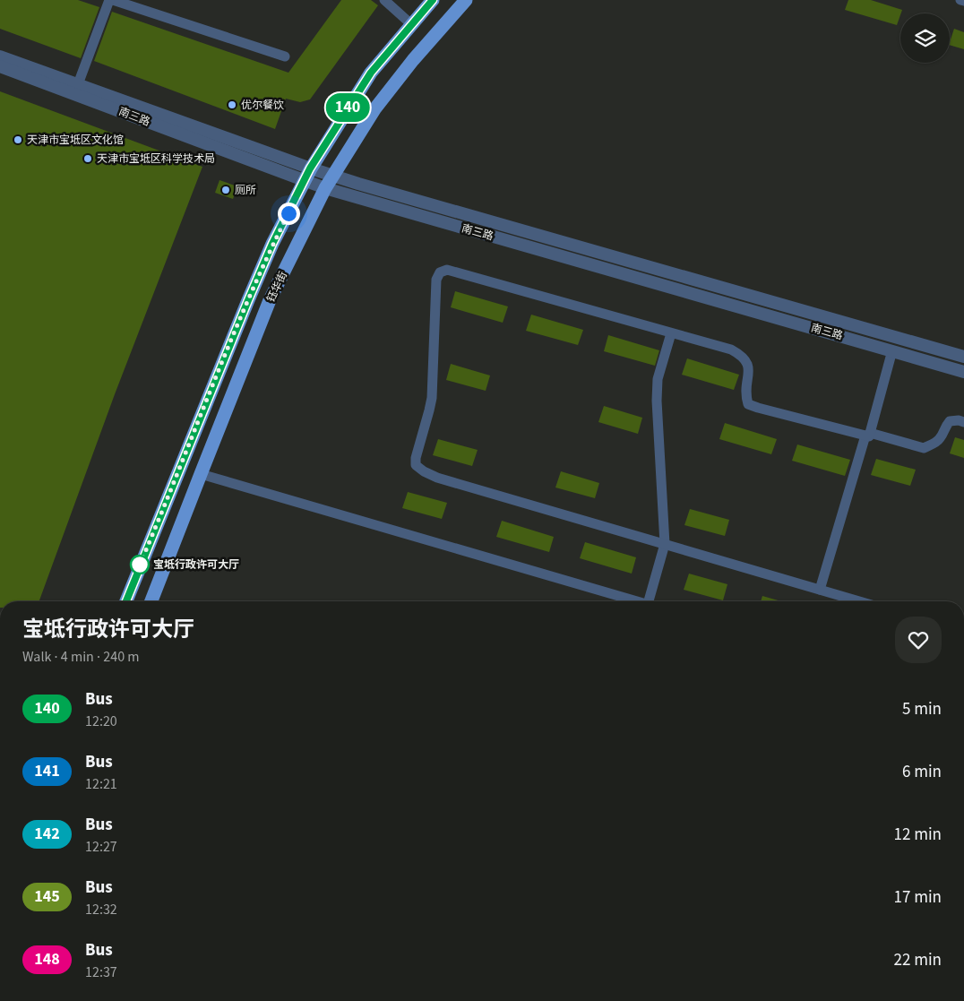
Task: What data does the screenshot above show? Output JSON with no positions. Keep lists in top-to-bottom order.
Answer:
{
  "streets": {
    "main road": ["钰华街"],
    "street": ["南三路"]
  },
  "crossings": [
    ["南三路", "钰华街"]
  ],
  "places": [
    "优尔餐饮",
    "天津市宝坻区文化馆",
    "天津市宝坻区科学技术局",
    "厕所",
    "宝坻行政许可大厅"
  ],
  "lines": ["bus line 140"],
  "page": {
    "on_map": "140",
    "heading": ["宝坻行政许可大厅", "Walk · 4 min · 240 m"],
    "list": [
      {
        "mark": "140",
        "name": "Bus",
        "note": "12:20",
        "value": "5 min"
      },
      {
        "mark": "141",
        "name": "Bus",
        "note": "12:21",
        "value": "6 min"
      },
      {
        "mark": "142",
        "name": "Bus",
        "note": "12:27",
        "value": "12 min"
      },
      {
        "mark": "145",
        "name": "Bus",
        "note": "12:32",
        "value": "17 min"
      },
      {
        "mark": "148",
        "name": "Bus",
        "note": "12:37",
        "value": "22 min"
      }
    ]
  }
}
